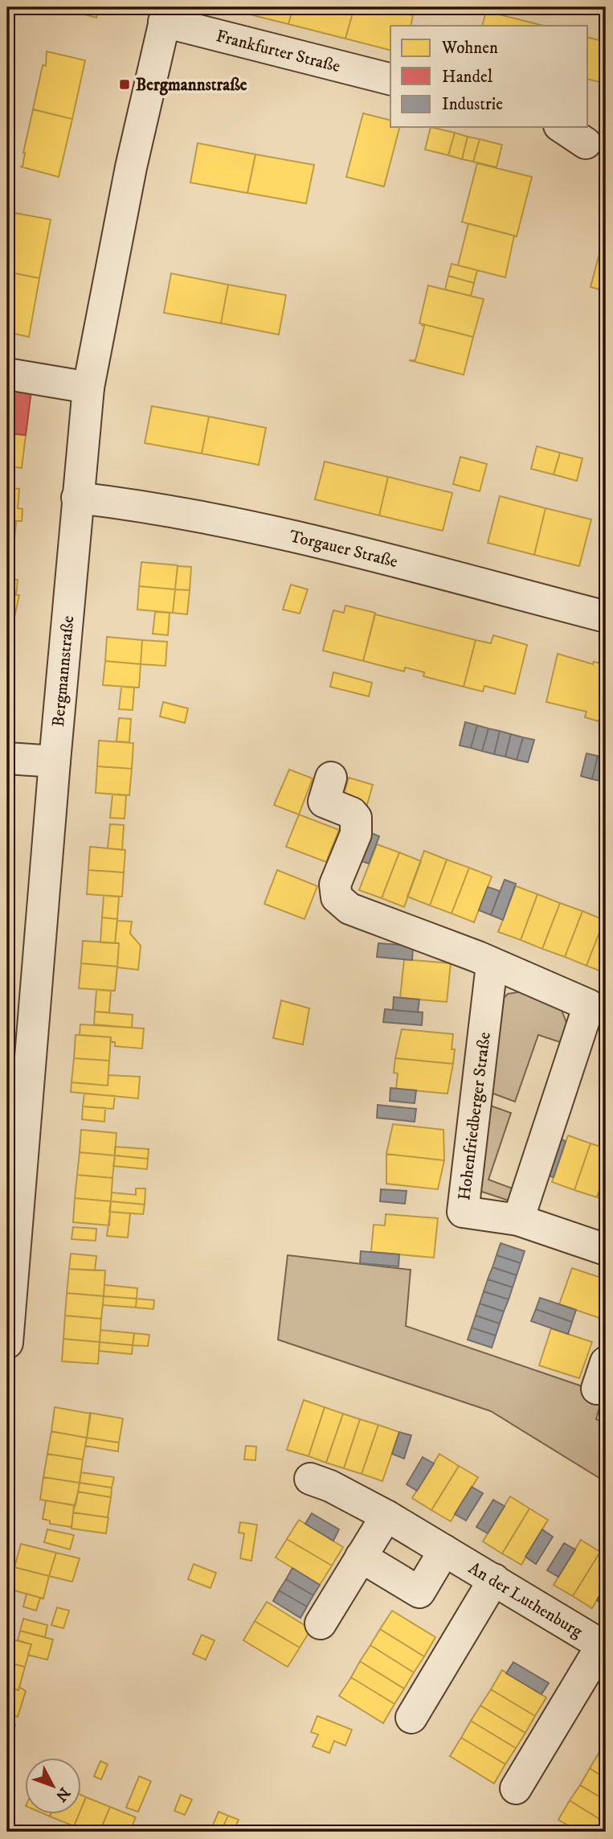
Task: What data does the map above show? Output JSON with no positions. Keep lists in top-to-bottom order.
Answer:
{
  "streets": {
    "street": [
      "Frankfurter Straße",
      "Torgauer Straße",
      "Bergmannstraße",
      "Hohenfriedberger Straße",
      "An der Luthenburg"
    ]
  },
  "crossings": [
    ["Frankfurter Straße", "Bergmannstraße"],
    ["Torgauer Straße", "Bergmannstraße"]
  ],
  "places": {
    "transit": ["Bergmannstraße"]
  },
  "legend": ["Wohnen", "Handel", "Industrie"],
  "north": "bottom right"
}
